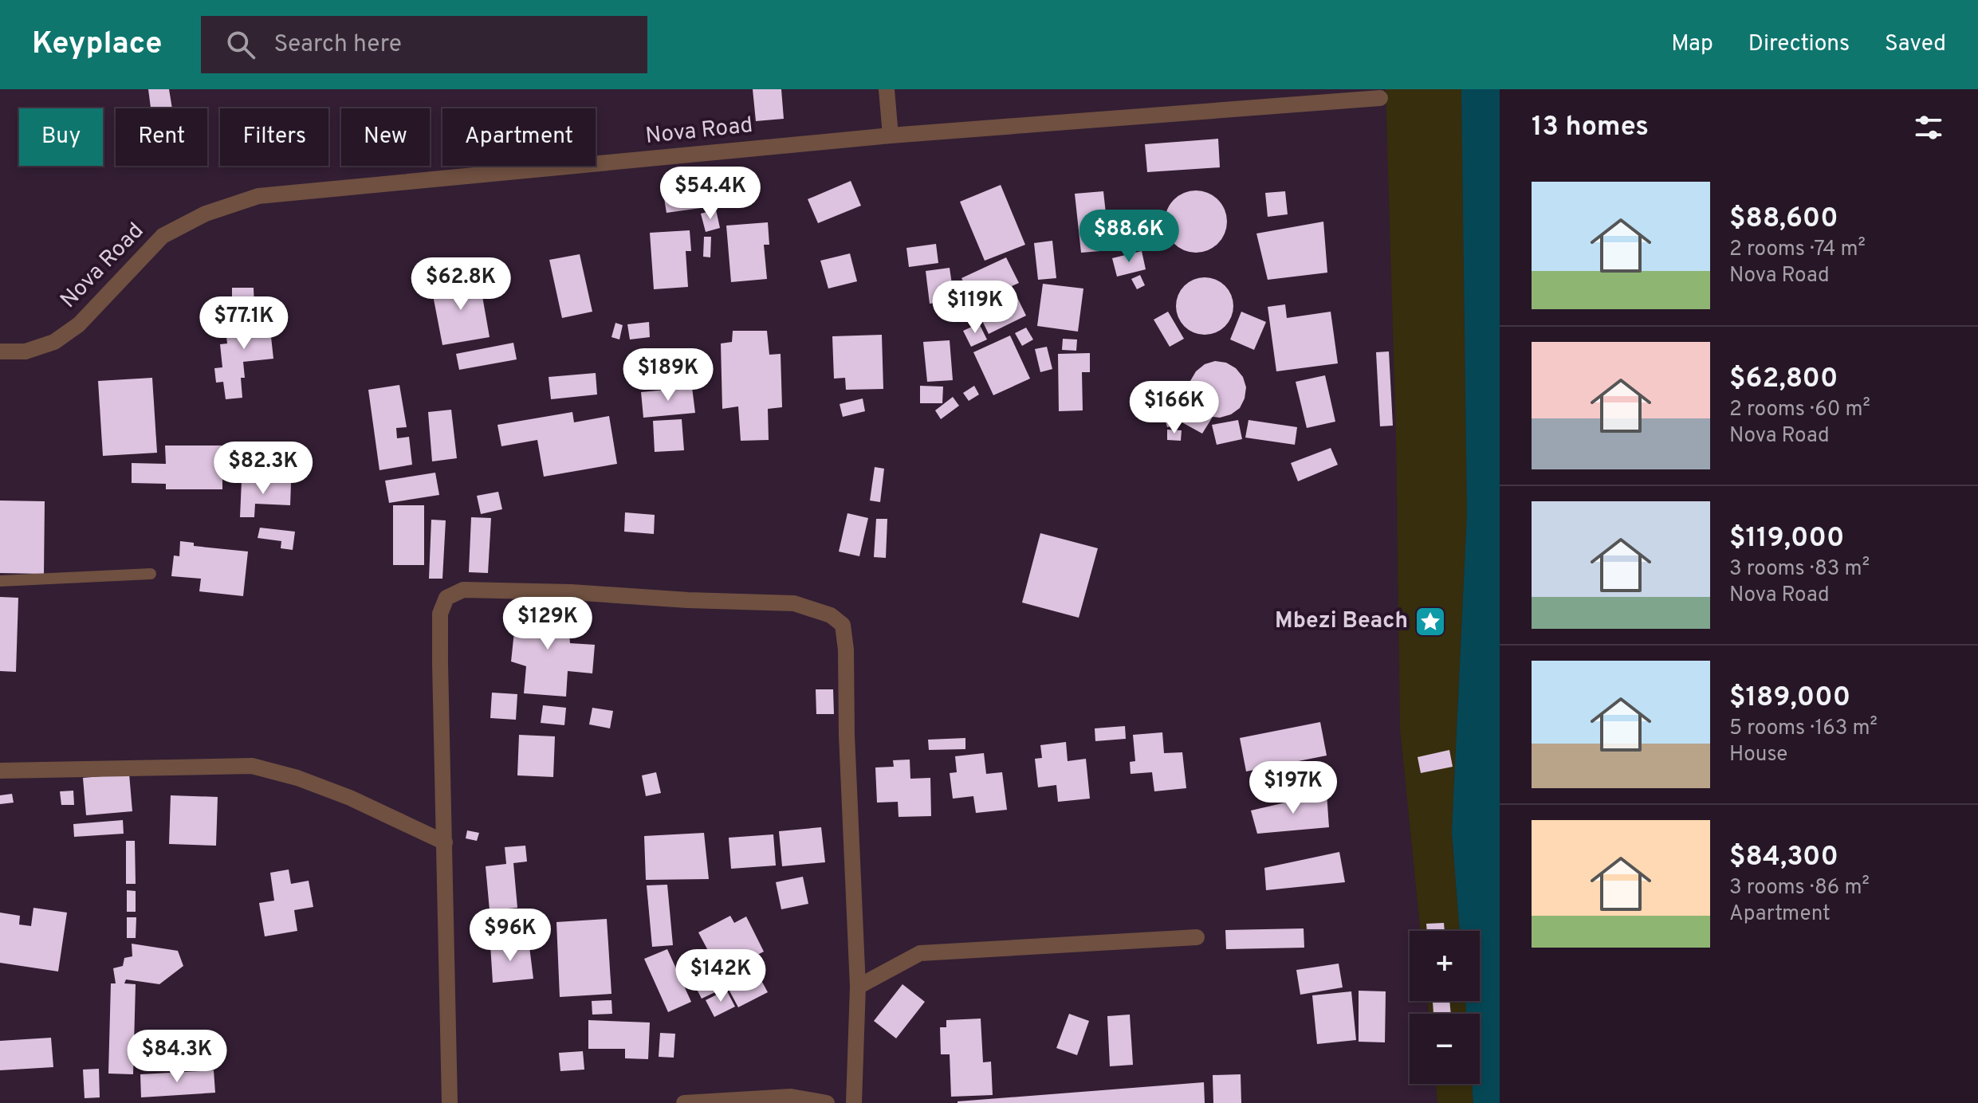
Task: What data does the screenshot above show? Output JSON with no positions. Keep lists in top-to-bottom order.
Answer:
{
  "streets": {
    "street": ["Nova Road"]
  },
  "places": {
    "place": ["Mbezi Beach"]
  },
  "page": {
    "header": "Keyplace",
    "search": "Search here",
    "nav": ["Map", "Directions", "Saved"],
    "heading": "13 homes",
    "chip": [
      "Buy",
      "Rent",
      "Filters",
      "New",
      "Apartment"
    ],
    "list": [
      {
        "name": "$88,600",
        "note": "2 rooms · 74 m² · Nova Road"
      },
      {
        "name": "$62,800",
        "note": "2 rooms · 60 m² · Nova Road"
      },
      {
        "name": "$119,000",
        "note": "3 rooms · 83 m² · Nova Road"
      },
      {
        "name": "$189,000",
        "note": "5 rooms · 163 m² · House"
      },
      {
        "name": "$84,300",
        "note": "3 rooms · 86 m² · Apartment"
      }
    ],
    "price": [
      "$54.4K",
      "$88.6K",
      "$62.8K",
      "$119K",
      "$77.1K",
      "$189K",
      "$166K",
      "$82.3K",
      "$129K",
      "$197K",
      "$96K",
      "$142K",
      "$84.3K"
    ],
    "map_buttons": ["+", "−"]
  }
}
